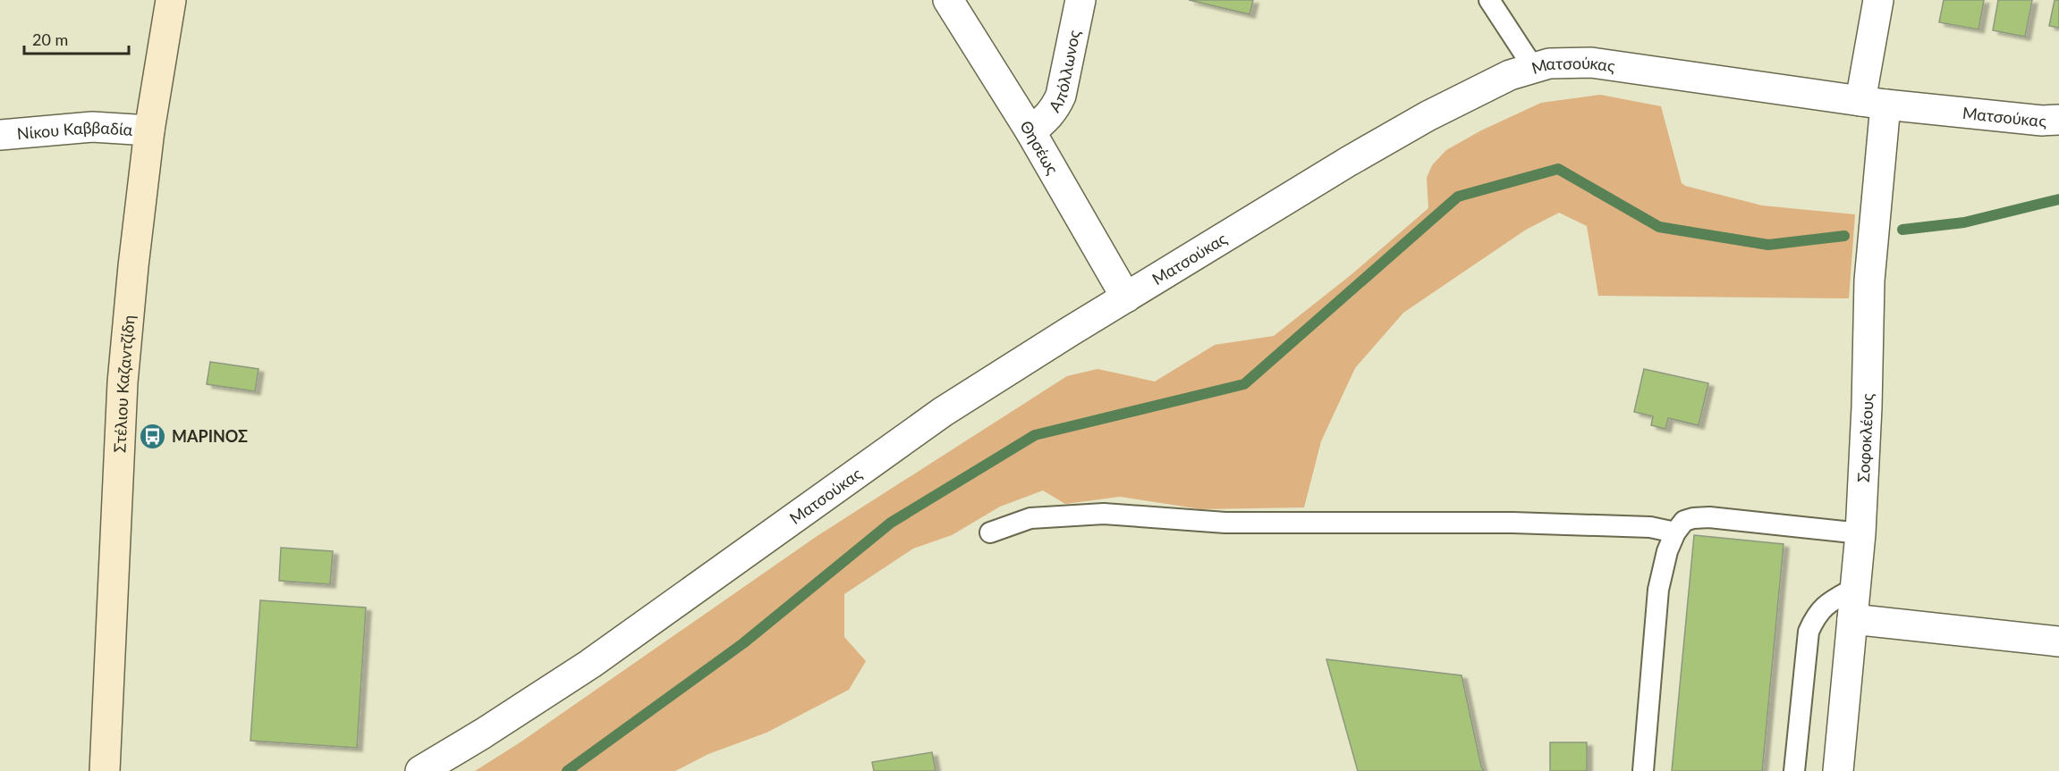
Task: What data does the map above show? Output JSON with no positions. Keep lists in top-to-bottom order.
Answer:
{
  "streets": {
    "main road": ["Στέλιου Καζαντζίδη"],
    "street": [
      "Ματσούκας",
      "Απόλλωνος",
      "Νίκου Καββαδία",
      "Θησέως",
      "Σοφοκλέους"
    ]
  },
  "crossings": [
    ["Ματσούκας", "Θησέως"],
    ["Ματσούκας", "Σοφοκλέους"],
    ["Απόλλωνος", "Θησέως"],
    ["Νίκου Καββαδία", "Στέλιου Καζαντζίδη"]
  ],
  "places": {
    "bus stop": ["ΜΑΡΙΝΟΣ"]
  },
  "scale_bar": "20 m"
}
